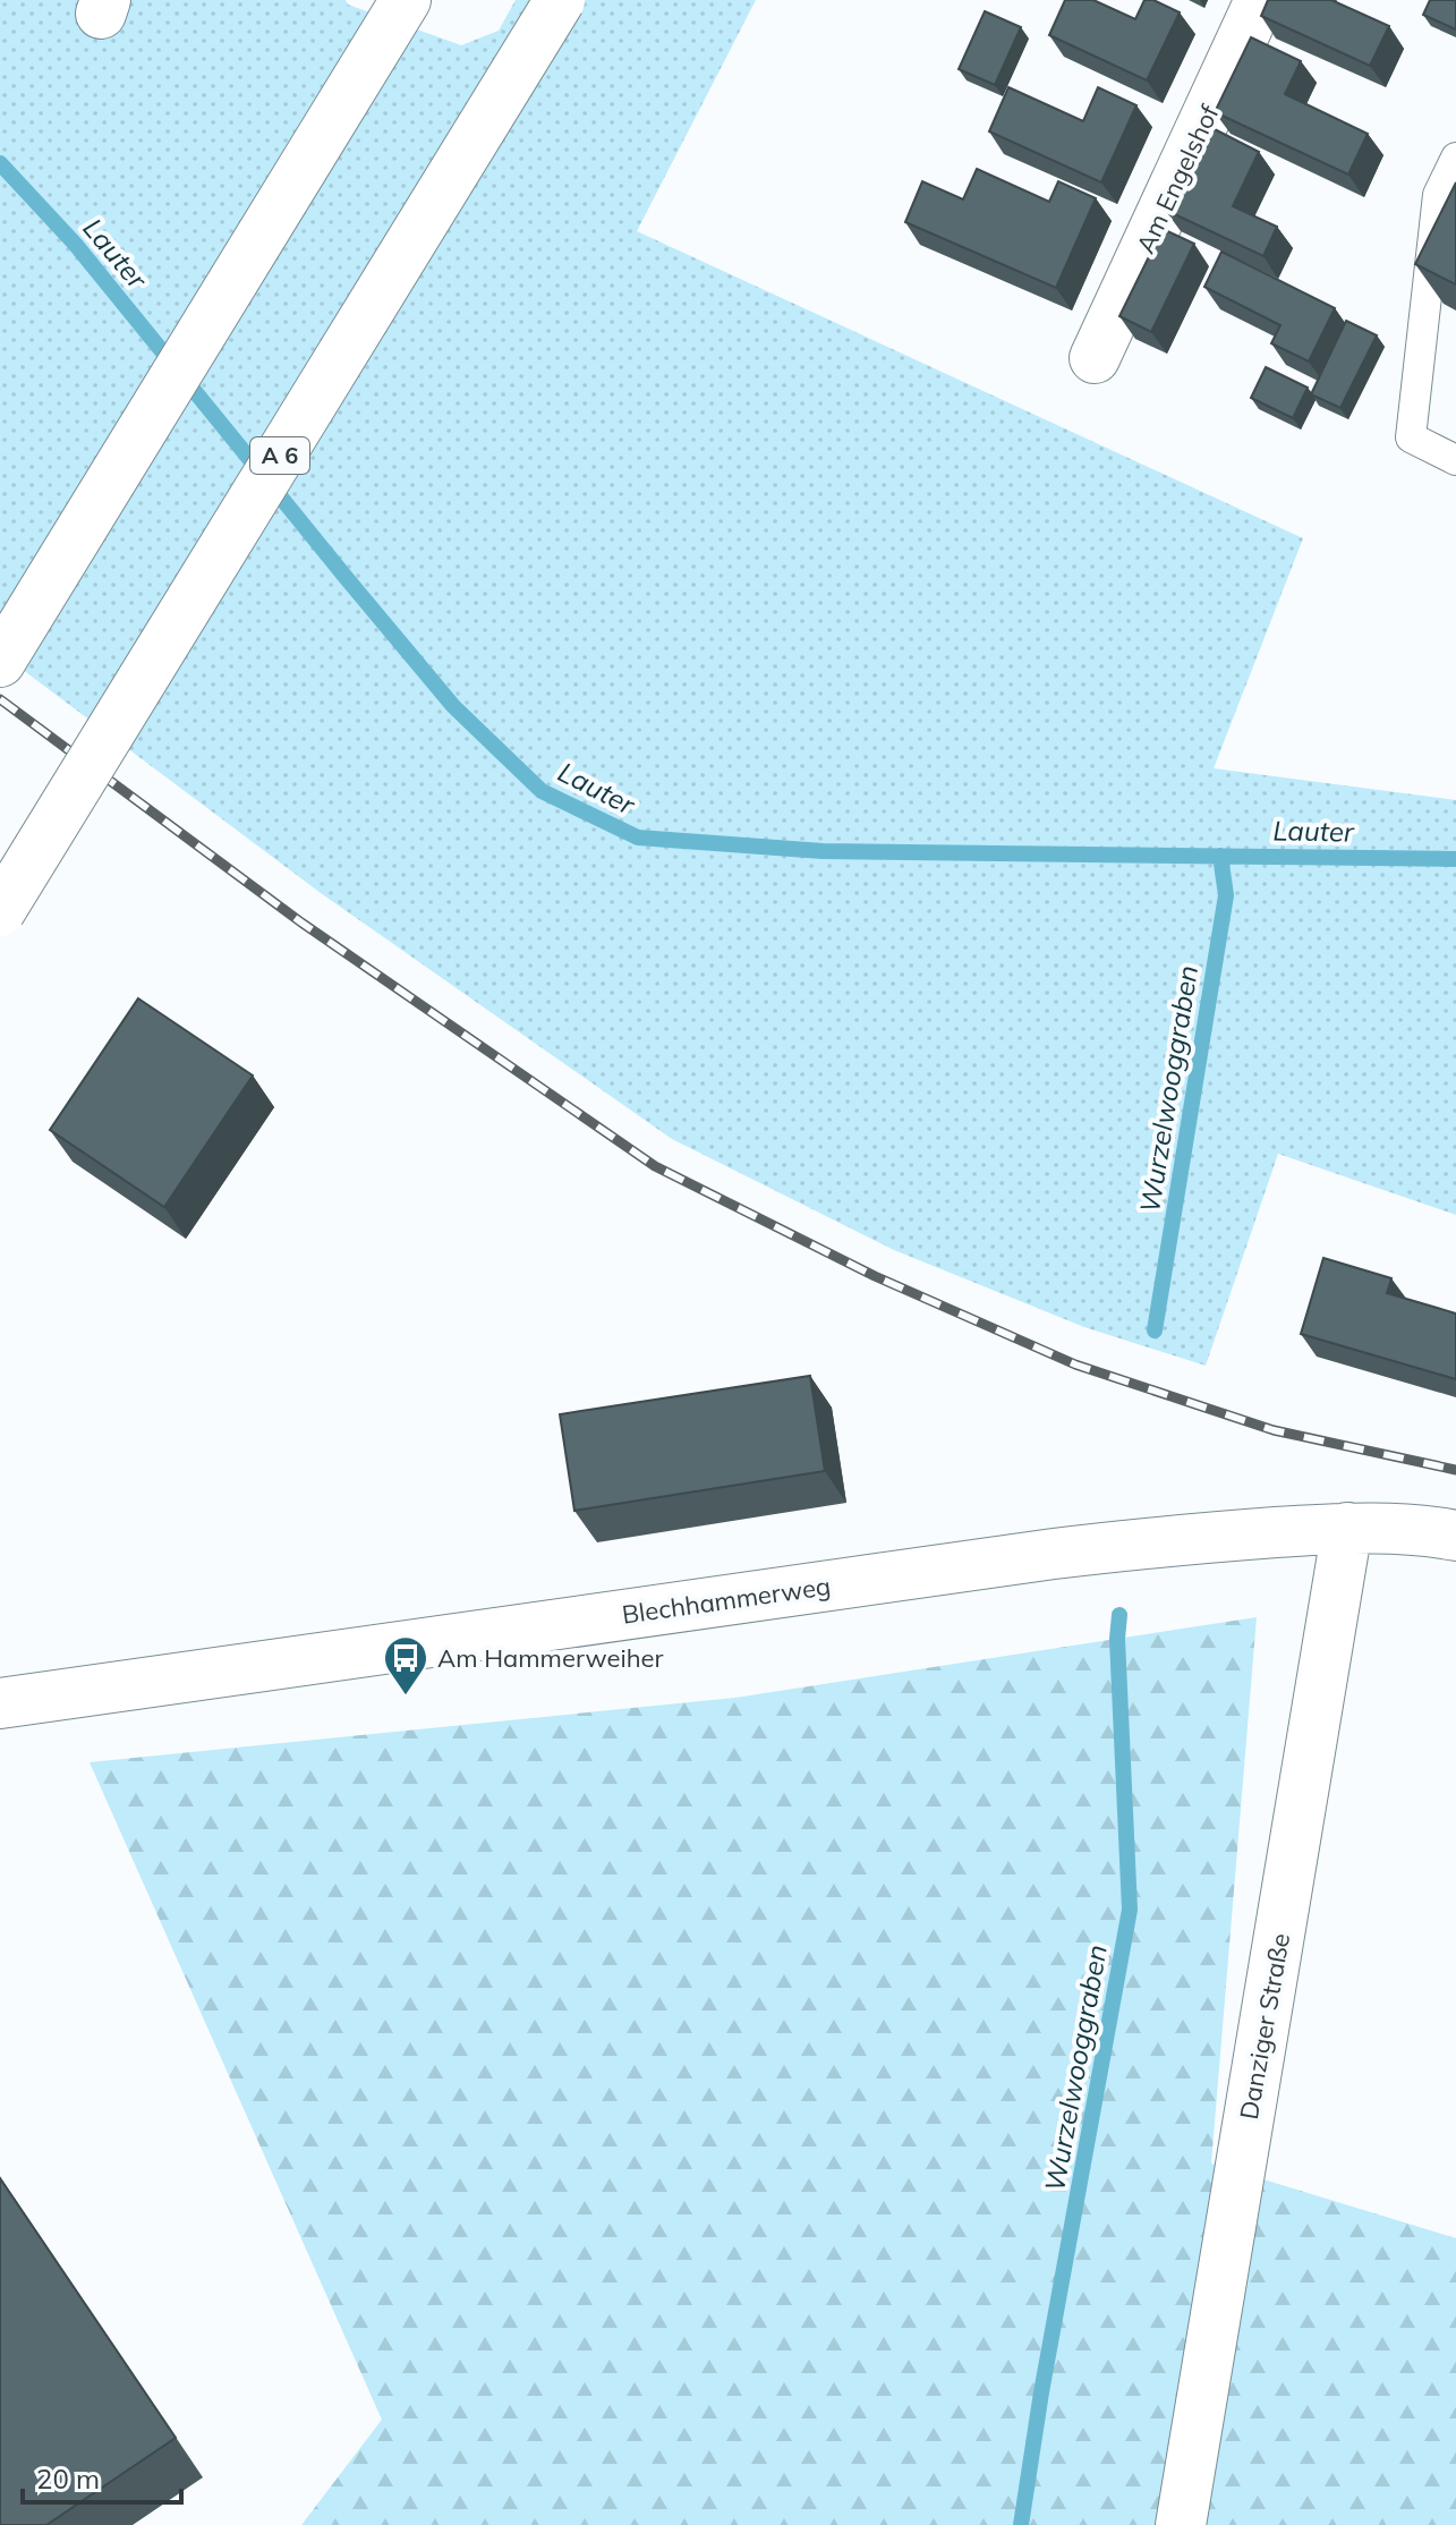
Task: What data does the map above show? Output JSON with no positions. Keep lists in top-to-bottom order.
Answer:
{
  "streets": {
    "main road": [
      "Am Engelshof",
      "A 6",
      "Blechhammerweg",
      "Danziger Straße"
    ]
  },
  "crossings": [
    ["Blechhammerweg", "Danziger Straße"]
  ],
  "water": ["Lauter", "Wurzelwooggraben"],
  "places": {
    "bus stop": ["Am Hammerweiher"]
  },
  "scale_bar": "20 m"
}
